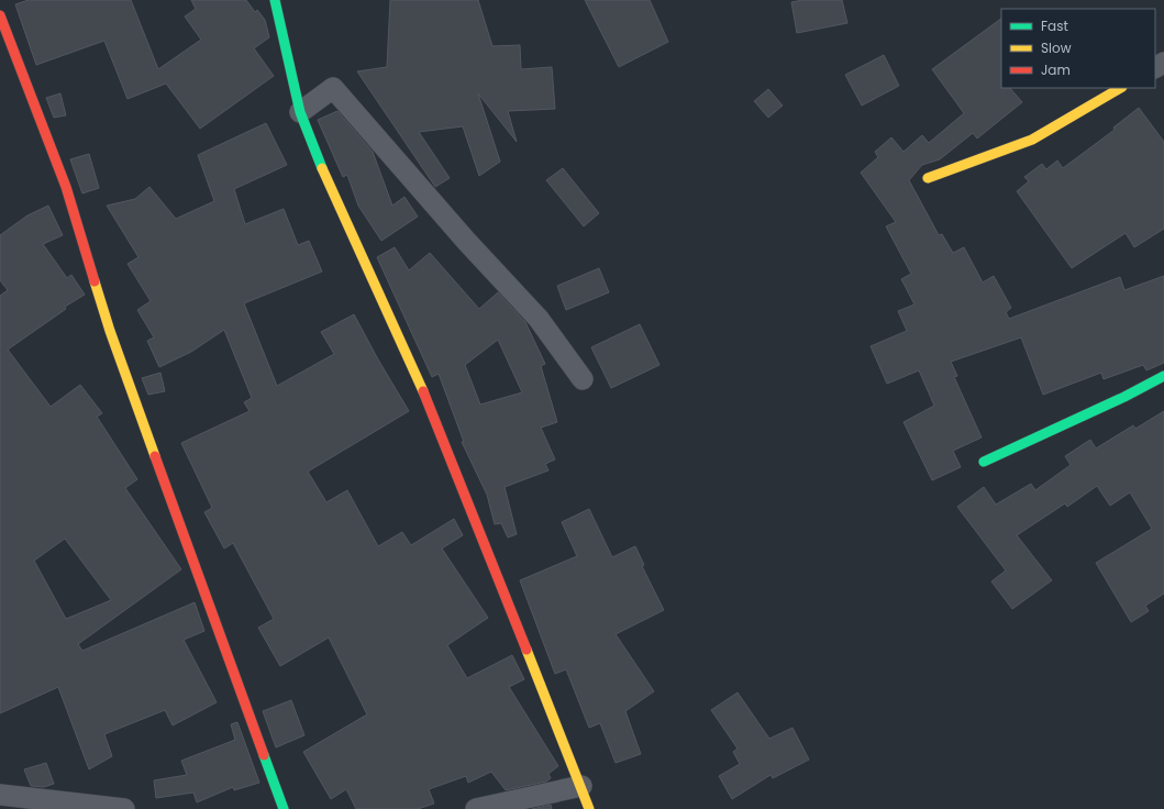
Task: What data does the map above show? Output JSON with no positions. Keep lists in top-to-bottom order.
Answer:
{
  "legend": ["Fast", "Slow", "Jam"]
}
